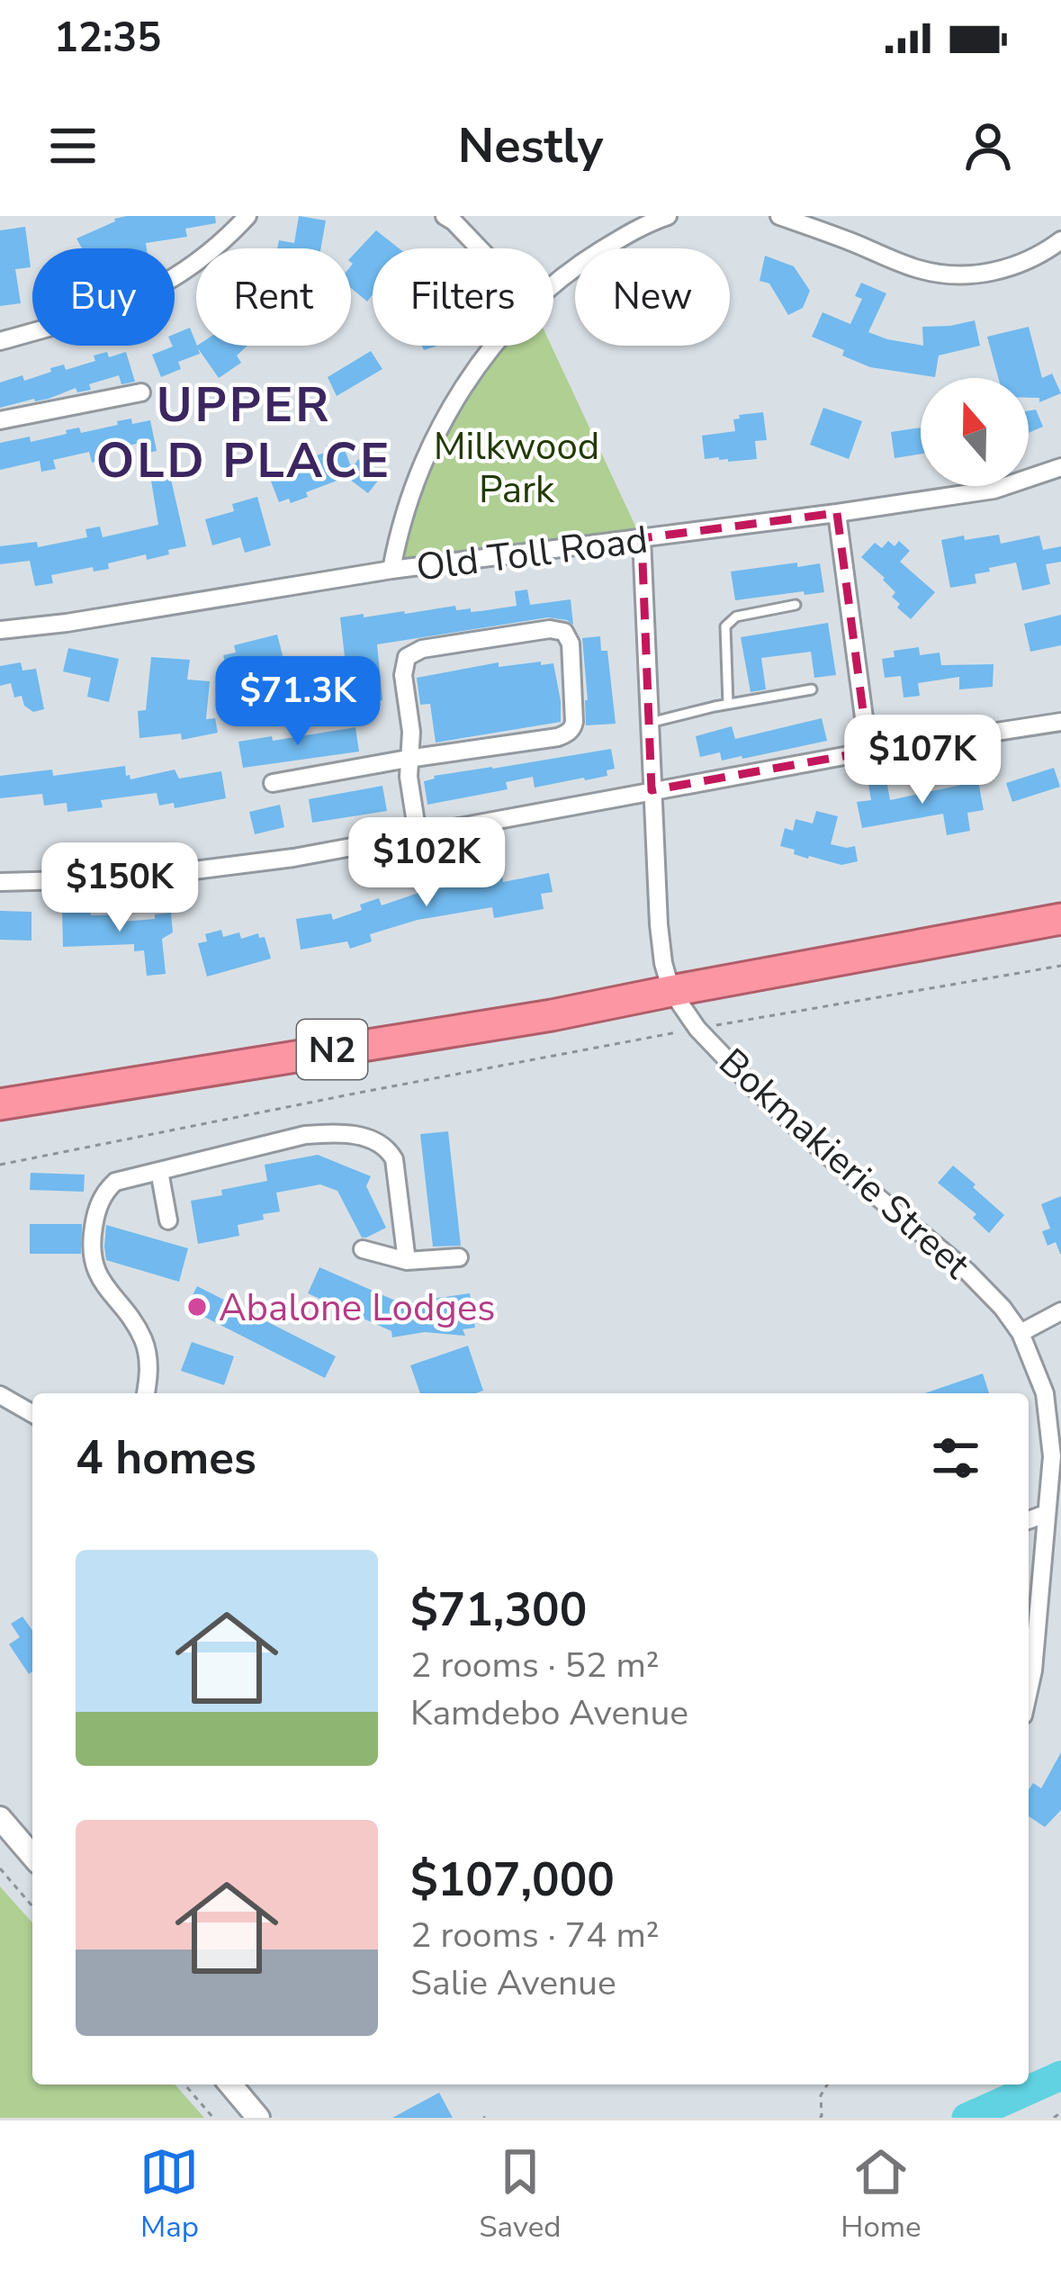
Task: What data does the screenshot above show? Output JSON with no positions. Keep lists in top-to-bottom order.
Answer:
{
  "streets": {
    "highway": ["N2"],
    "street": ["Old Toll Road", "Bokmakierie Street"]
  },
  "crossings": [
    ["Old Toll Road", "Bokmakierie Street"],
    ["N2", "Bokmakierie Street"]
  ],
  "districts": ["UPPER OLD PLACE"],
  "parks": ["Milkwood Park"],
  "places": ["Abalone Lodges"],
  "north": "top",
  "page": {
    "status": "12:35",
    "header": "Nestly",
    "chip": [
      "Buy",
      "Rent",
      "Filters",
      "New"
    ],
    "price": [
      "$71.3K",
      "$107K",
      "$102K",
      "$150K"
    ],
    "heading": "4 homes",
    "list": [
      {
        "name": "$71,300",
        "note": "2 rooms · 52 m² · Kamdebo Avenue"
      },
      {
        "name": "$107,000",
        "note": "2 rooms · 74 m² · Salie Avenue"
      }
    ],
    "tabs": ["Map", "Saved", "Home"]
  }
}
